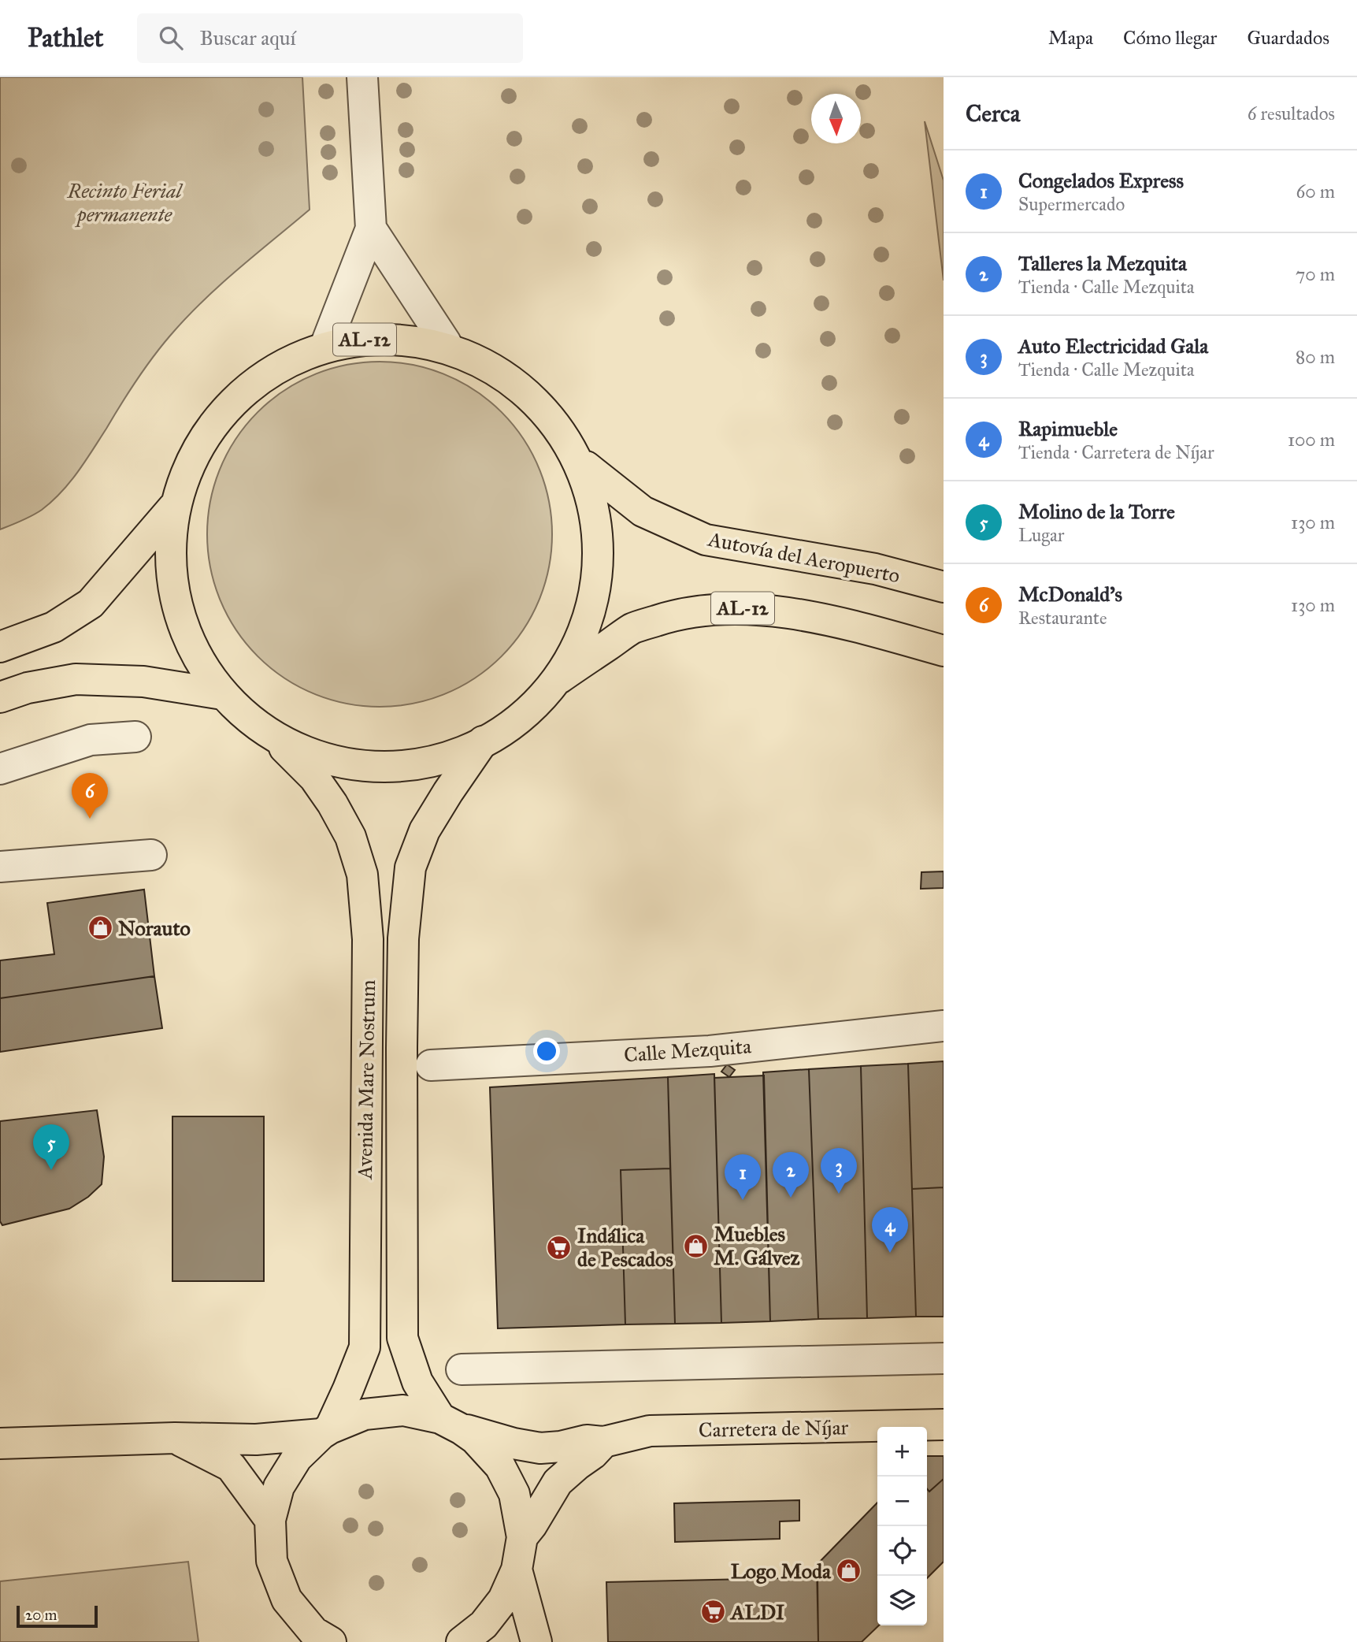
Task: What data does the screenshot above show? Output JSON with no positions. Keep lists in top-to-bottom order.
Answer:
{
  "streets": {
    "main road": [
      "AL-12",
      "Autovía del Aeropuerto",
      "Avenida Mare Nostrum",
      "Carretera de Níjar"
    ],
    "street": ["Calle Mezquita"]
  },
  "crossings": [
    ["AL-12", "Autovía del Aeropuerto"],
    ["AL-12", "Avenida Mare Nostrum"],
    ["Avenida Mare Nostrum", "Carretera de Níjar"]
  ],
  "parks": ["Recinto Ferial permanente"],
  "places": {
    "shop": ["Norauto", "Muebles M. Gálvez", "Logo Moda"],
    "supermarket": ["Indálica de Pescados", "ALDI"]
  },
  "scale_bar": "20 m",
  "north": "bottom",
  "page": {
    "header": "Pathlet",
    "search": "Buscar aquí",
    "nav": ["Mapa", "Cómo llegar", "Guardados"],
    "heading": ["Cerca", "6 resultados"],
    "list": [
      {
        "mark": "1",
        "name": "Congelados Express",
        "note": "Supermercado",
        "value": "60 m"
      },
      {
        "mark": "2",
        "name": "Talleres la Mezquita",
        "note": "Tienda · Calle Mezquita",
        "value": "70 m"
      },
      {
        "mark": "3",
        "name": "Auto Electricidad Gala",
        "note": "Tienda · Calle Mezquita",
        "value": "80 m"
      },
      {
        "mark": "4",
        "name": "Rapimueble",
        "note": "Tienda · Carretera de Níjar",
        "value": "100 m"
      },
      {
        "mark": "5",
        "name": "Molino de la Torre",
        "note": "Lugar",
        "value": "130 m"
      },
      {
        "mark": "6",
        "name": "McDonald's",
        "note": "Restaurante",
        "value": "130 m"
      }
    ],
    "pins": [
      "6",
      "5",
      "3",
      "2",
      "1",
      "4"
    ],
    "map_buttons": ["+", "−"],
    "scale": "20 m"
  }
}
